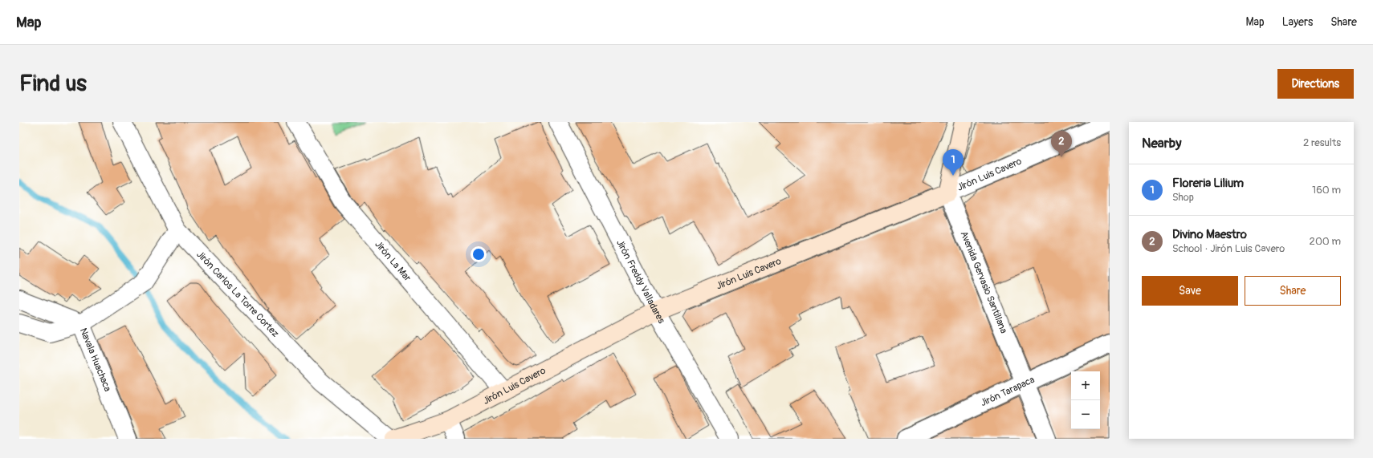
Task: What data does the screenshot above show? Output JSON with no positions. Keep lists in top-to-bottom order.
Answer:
{
  "streets": {
    "street": [
      "Jirón Luis Cavero",
      "Jirón La Mar",
      "Jirón Freddy Valladares",
      "Avenida Gervasio Santillana",
      "Jirón Carlos La Torre Cortez",
      "Navala Huachaca",
      "Jirón Tarapaca"
    ]
  },
  "crossings": [
    ["Jirón Luis Cavero", "Jirón La Mar"],
    ["Jirón Luis Cavero", "Jirón Freddy Valladares"],
    ["Jirón Luis Cavero", "Avenida Gervasio Santillana"],
    ["Avenida Gervasio Santillana", "Jirón Tarapaca"]
  ],
  "page": {
    "header": "Map",
    "nav": ["Map", "Layers", "Share"],
    "buttons": [
      "Directions",
      ["Save", "Share"]
    ],
    "title": "Find us",
    "heading": ["Nearby", "2 results"],
    "pins": ["2", "1"],
    "list": [
      {
        "mark": "1",
        "name": "Floreria Lilium",
        "note": "Shop",
        "value": "160 m"
      },
      {
        "mark": "2",
        "name": "Divino Maestro",
        "note": "School · Jirón Luis Cavero",
        "value": "200 m"
      }
    ],
    "map_buttons": ["+", "−"]
  }
}
